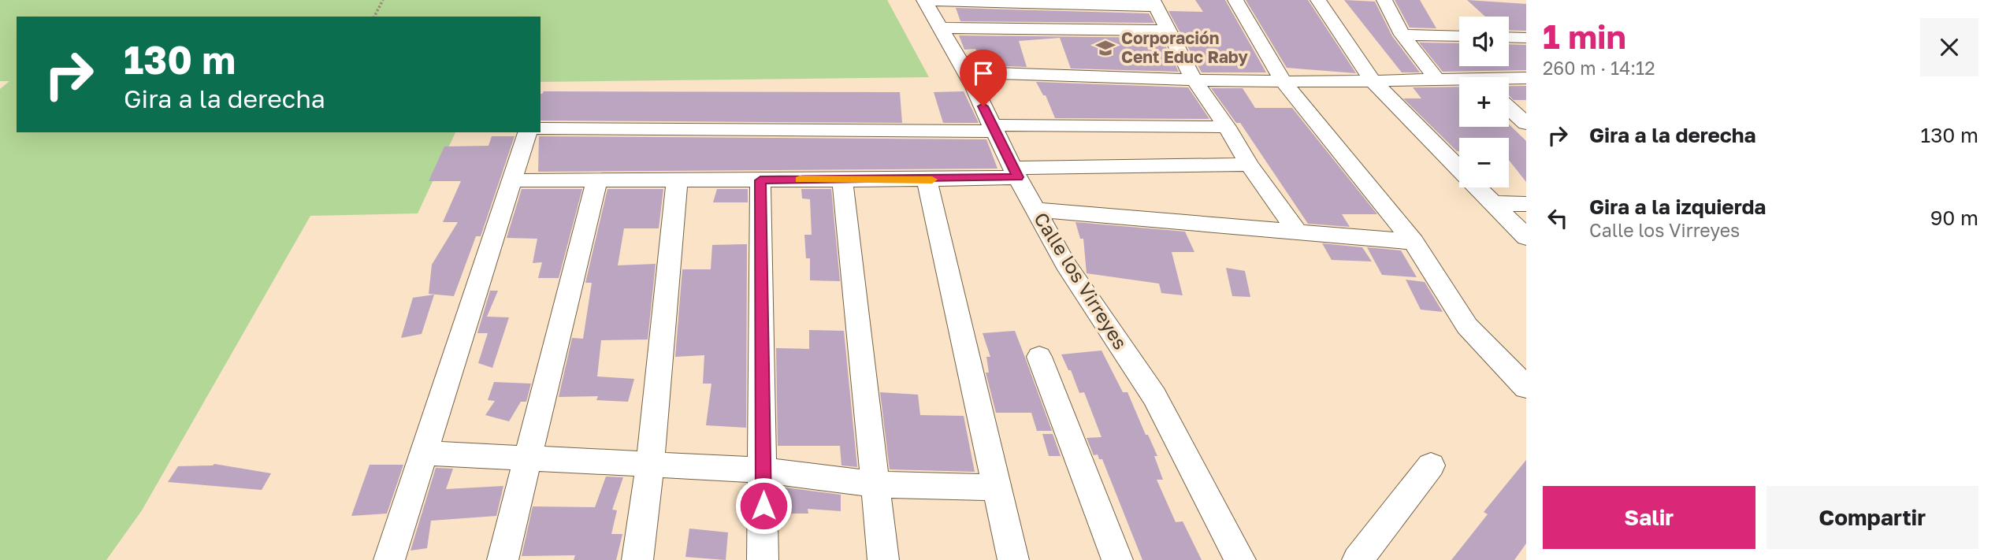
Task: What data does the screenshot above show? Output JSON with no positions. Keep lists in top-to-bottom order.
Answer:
{
  "streets": {
    "street": ["Calle los Virreyes"]
  },
  "places": {
    "school or university": ["Corporación Cent Educ Raby"]
  },
  "page": {
    "heading": ["1 min", "260 m · 14:12"],
    "map_buttons": ["+", "−"],
    "turn": ["130 m", "Gira a la derecha"],
    "list": [
      {
        "name": "Gira a la derecha",
        "value": "130 m"
      },
      {
        "name": "Gira a la izquierda",
        "note": "Calle los Virreyes",
        "value": "90 m"
      }
    ],
    "buttons": ["Salir", "Compartir"]
  }
}
